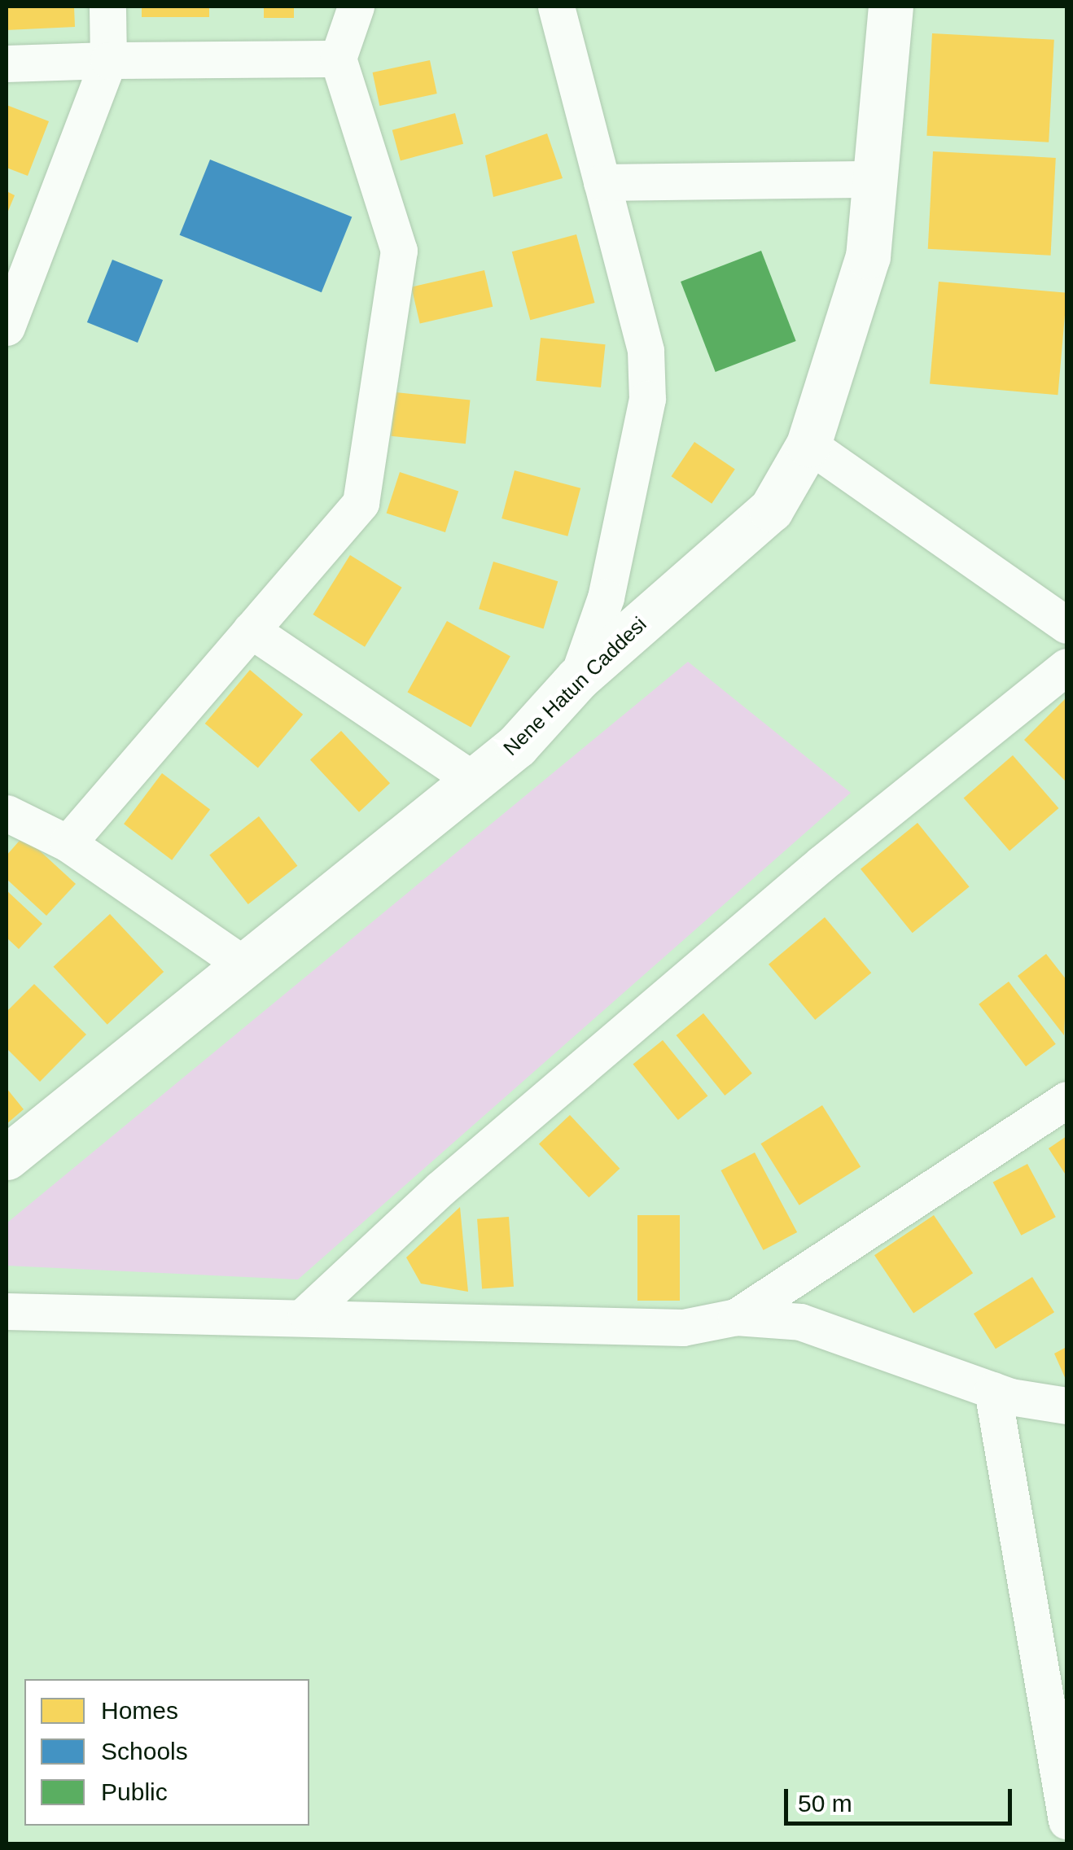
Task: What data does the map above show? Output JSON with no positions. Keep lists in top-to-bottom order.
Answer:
{
  "streets": {
    "street": ["Nene Hatun Caddesi"]
  },
  "legend": ["Homes", "Schools", "Public"],
  "scale_bar": "50 m"
}
